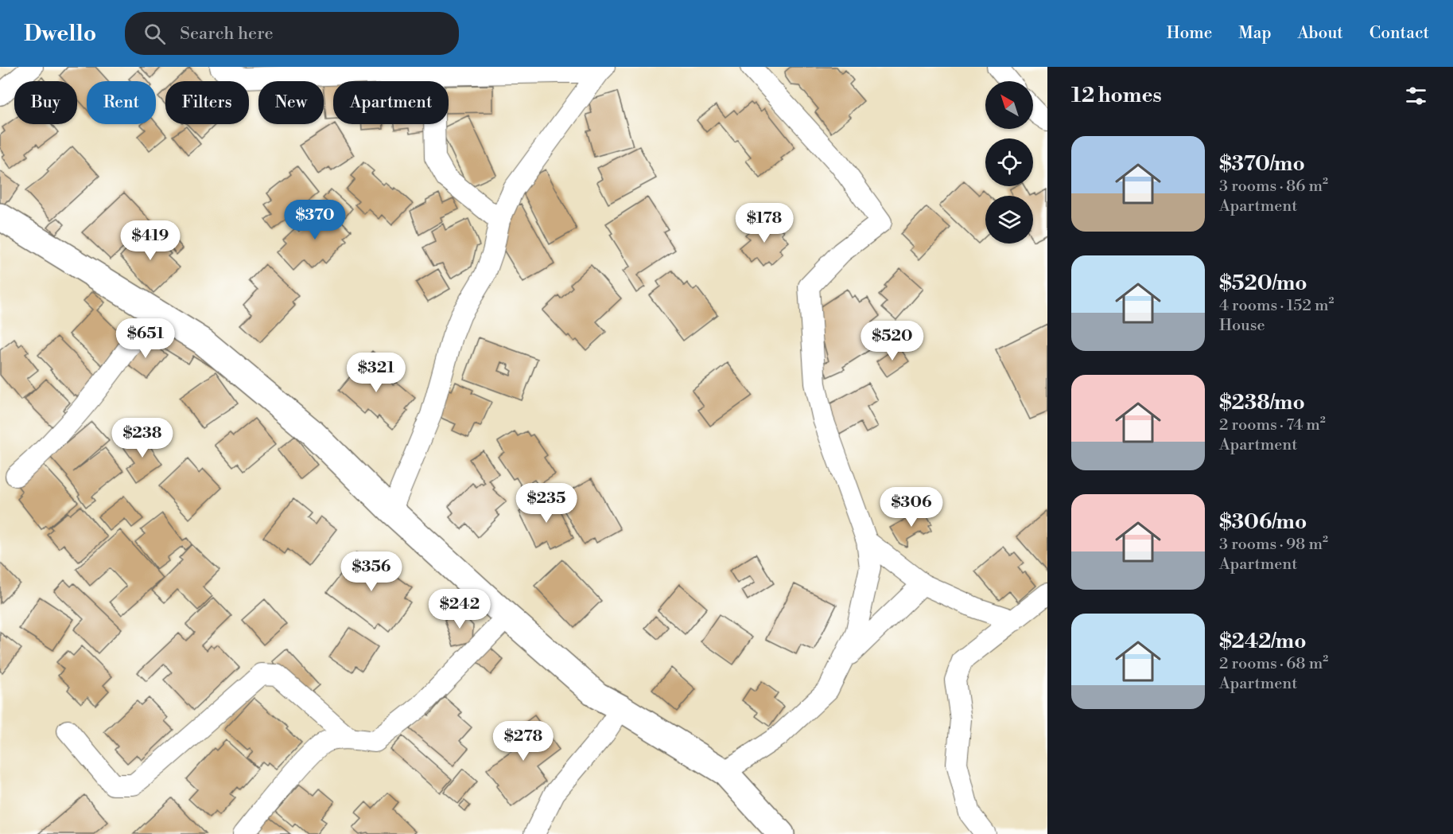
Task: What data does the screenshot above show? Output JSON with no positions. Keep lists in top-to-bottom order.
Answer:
{
  "north": "top left",
  "page": {
    "header": "Dwello",
    "search": "Search here",
    "nav": [
      "Home",
      "Map",
      "About",
      "Contact"
    ],
    "heading": "12 homes",
    "chip": [
      "Buy",
      "Rent",
      "Filters",
      "New",
      "Apartment"
    ],
    "list": [
      {
        "name": "$370/mo",
        "note": "3 rooms · 86 m² · Apartment"
      },
      {
        "name": "$520/mo",
        "note": "4 rooms · 152 m² · House"
      },
      {
        "name": "$238/mo",
        "note": "2 rooms · 74 m² · Apartment"
      },
      {
        "name": "$306/mo",
        "note": "3 rooms · 98 m² · Apartment"
      },
      {
        "name": "$242/mo",
        "note": "2 rooms · 68 m² · Apartment"
      }
    ],
    "price": [
      "$370",
      "$178",
      "$419",
      "$651",
      "$520",
      "$321",
      "$238",
      "$235",
      "$306",
      "$356",
      "$242",
      "$278"
    ]
  }
}
